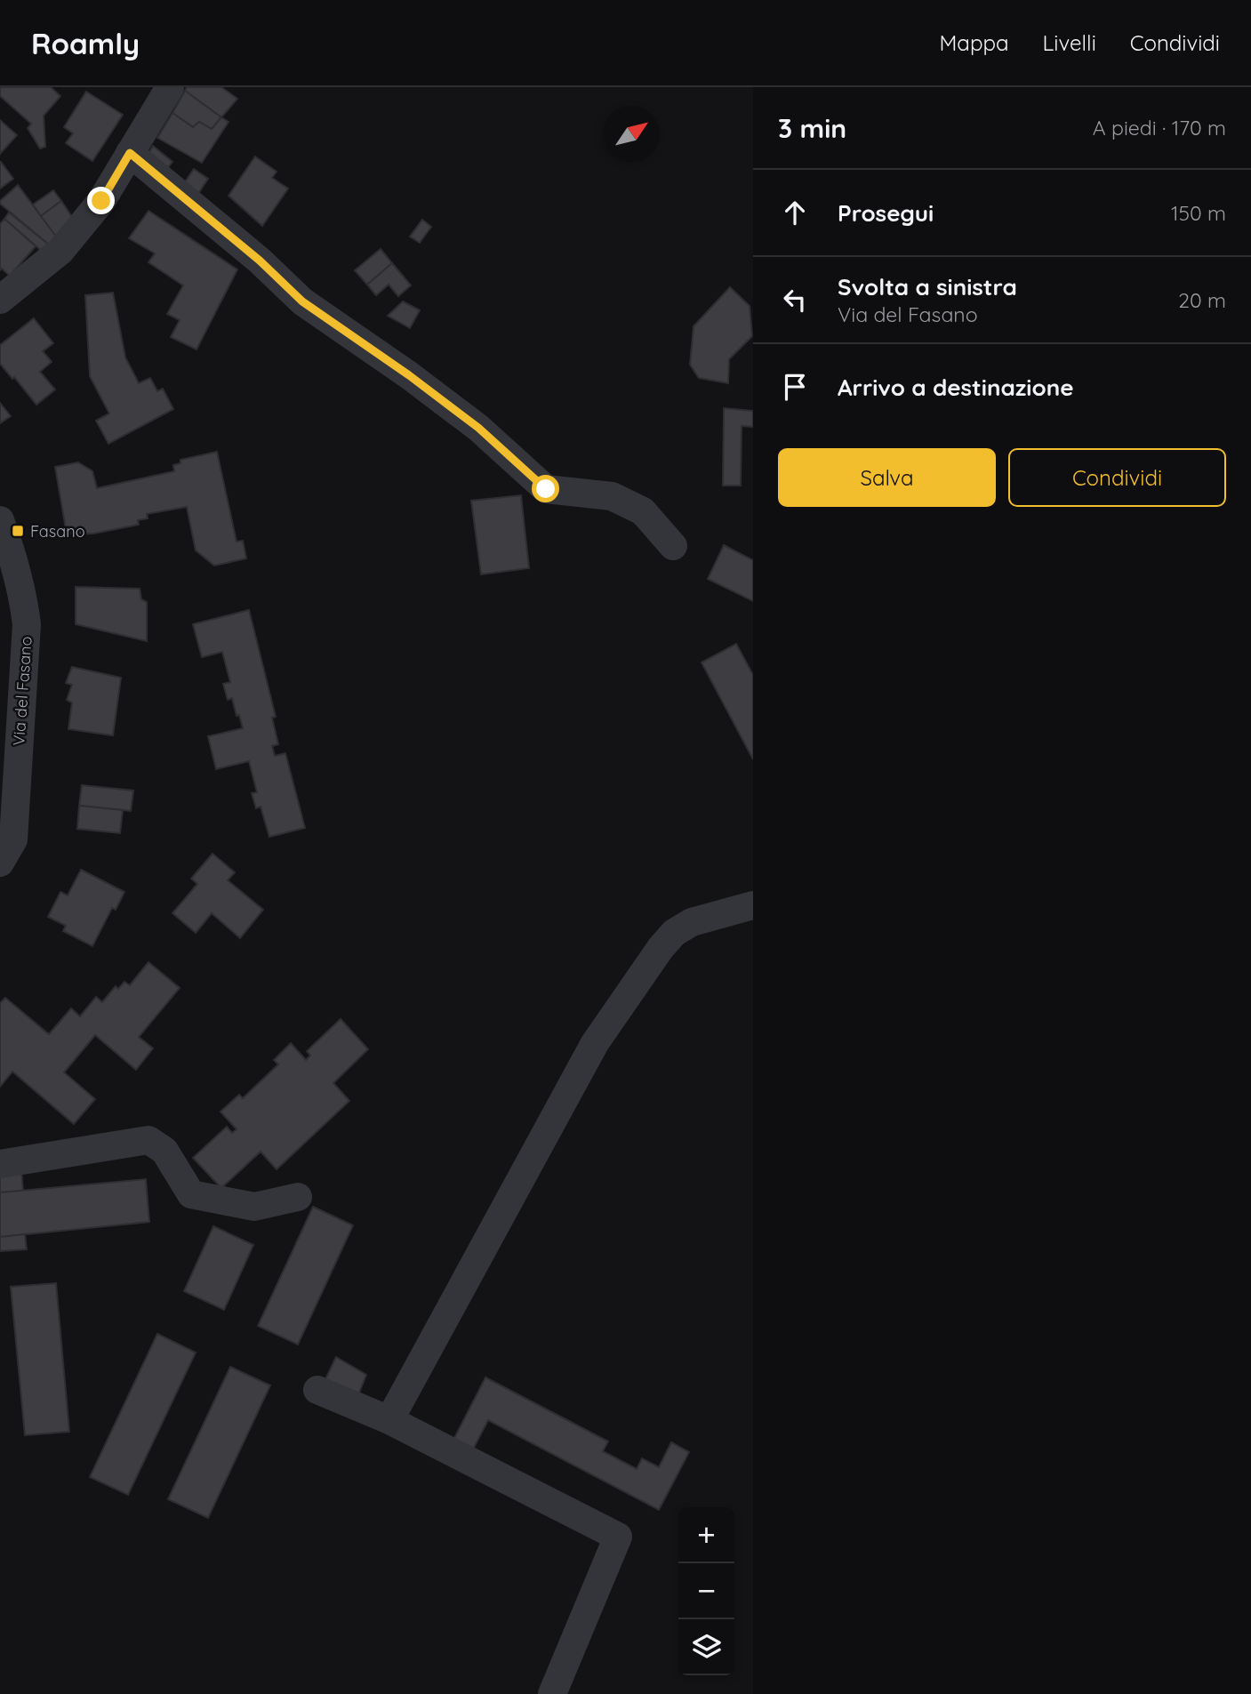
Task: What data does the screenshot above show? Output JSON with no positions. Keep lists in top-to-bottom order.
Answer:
{
  "streets": {
    "street": ["Via del Fasano"]
  },
  "places": {
    "transit": ["Fasano"]
  },
  "north": "top right",
  "page": {
    "header": "Roamly",
    "nav": ["Mappa", "Livelli", "Condividi"],
    "heading": ["3 min", "A piedi · 170 m"],
    "list": [
      ["Prosegui", "150 m"],
      ["Svolta a sinistra", "Via del Fasano", "20 m"],
      "Arrivo a destinazione"
    ],
    "buttons": ["Salva", "Condividi"],
    "map_buttons": ["+", "−"]
  }
}
